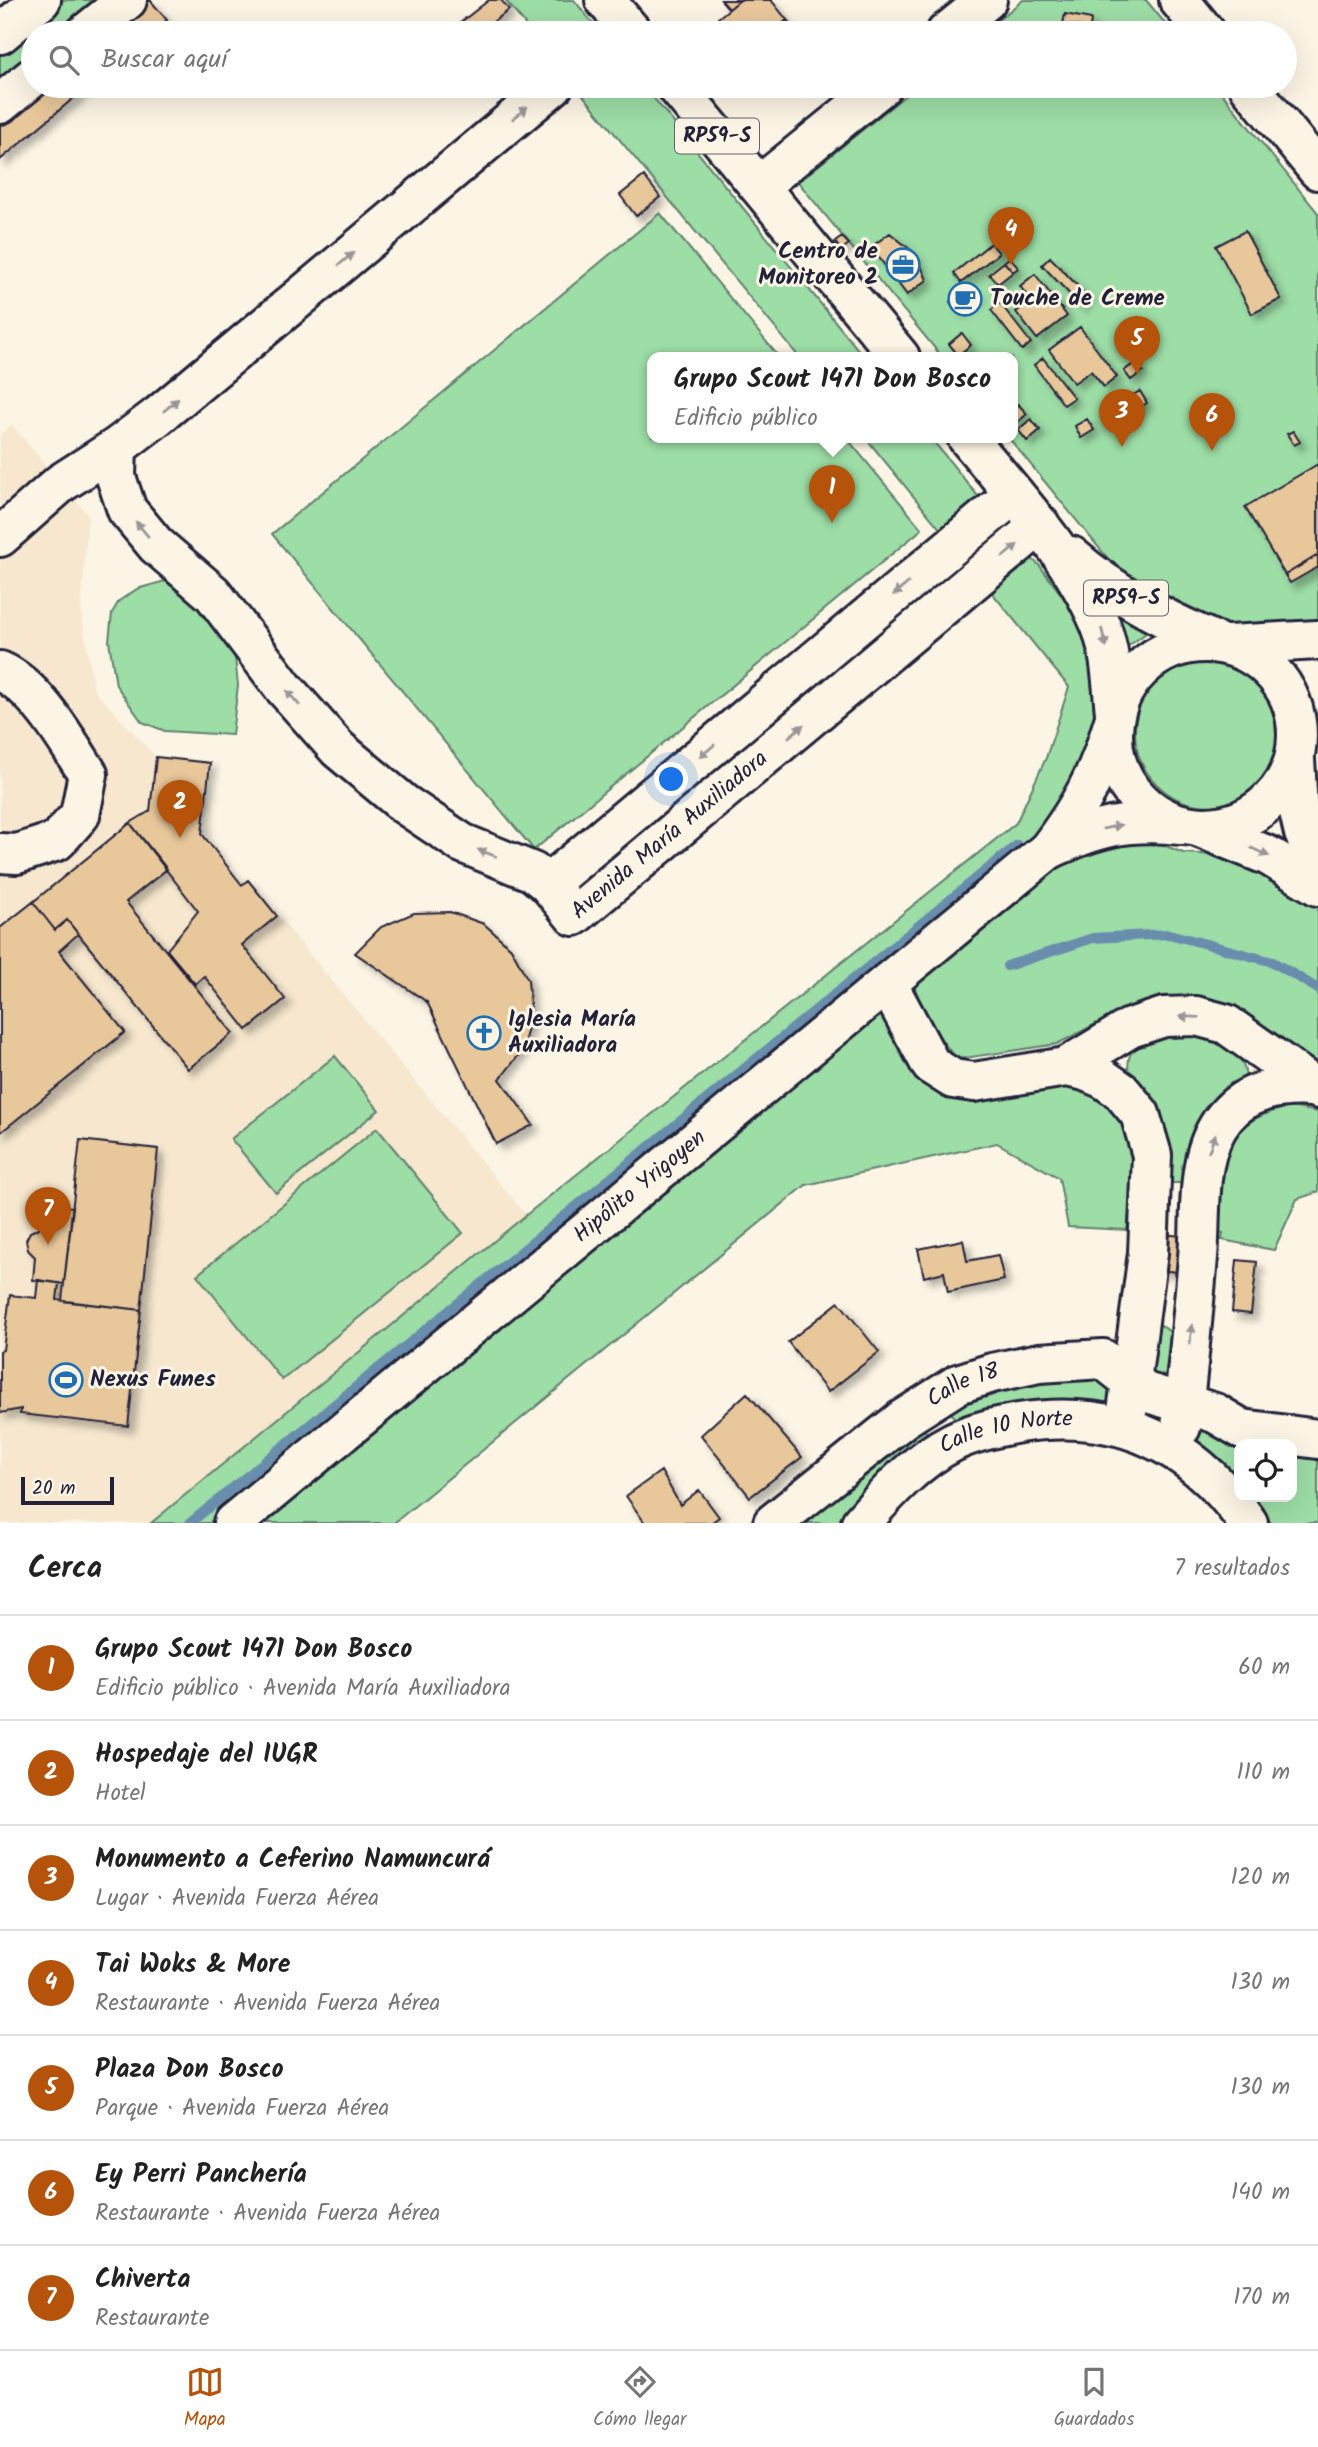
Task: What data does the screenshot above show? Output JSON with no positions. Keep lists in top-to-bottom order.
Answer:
{
  "streets": {
    "street": [
      "RP59-S",
      "Avenida María Auxiliadora",
      "Hipólito Yrigoyen",
      "Calle 18",
      "Calle 10 Norte"
    ]
  },
  "crossings": [
    ["RP59-S", "Avenida María Auxiliadora"],
    ["RP59-S", "Hipólito Yrigoyen"]
  ],
  "places": {
    "office": ["Centro de Monitoreo 2"],
    "cafe": ["Touche de Creme"],
    "church": ["Iglesia María Auxiliadora"],
    "sports": ["Nexus Funes"]
  },
  "scale_bar": "20 m",
  "page": {
    "search": "Buscar aquí",
    "pins": [
      "4",
      "5",
      "3",
      "6",
      "1",
      "2",
      "7"
    ],
    "popup": ["Grupo Scout 1471 Don Bosco", "Edificio público"],
    "scale": "20 m",
    "heading": ["Cerca", "7 resultados"],
    "list": [
      {
        "mark": "1",
        "name": "Grupo Scout 1471 Don Bosco",
        "note": "Edificio público · Avenida María Auxiliadora",
        "value": "60 m"
      },
      {
        "mark": "2",
        "name": "Hospedaje del IUGR",
        "note": "Hotel",
        "value": "110 m"
      },
      {
        "mark": "3",
        "name": "Monumento a Ceferino Namuncurá",
        "note": "Lugar · Avenida Fuerza Aérea",
        "value": "120 m"
      },
      {
        "mark": "4",
        "name": "Tai Woks & More",
        "note": "Restaurante · Avenida Fuerza Aérea",
        "value": "130 m"
      },
      {
        "mark": "5",
        "name": "Plaza Don Bosco",
        "note": "Parque · Avenida Fuerza Aérea",
        "value": "130 m"
      },
      {
        "mark": "6",
        "name": "Ey Perri Panchería",
        "note": "Restaurante · Avenida Fuerza Aérea",
        "value": "140 m"
      },
      {
        "mark": "7",
        "name": "Chiverta",
        "note": "Restaurante",
        "value": "170 m"
      }
    ],
    "nav": ["Mapa", "Cómo llegar", "Guardados"]
  }
}
